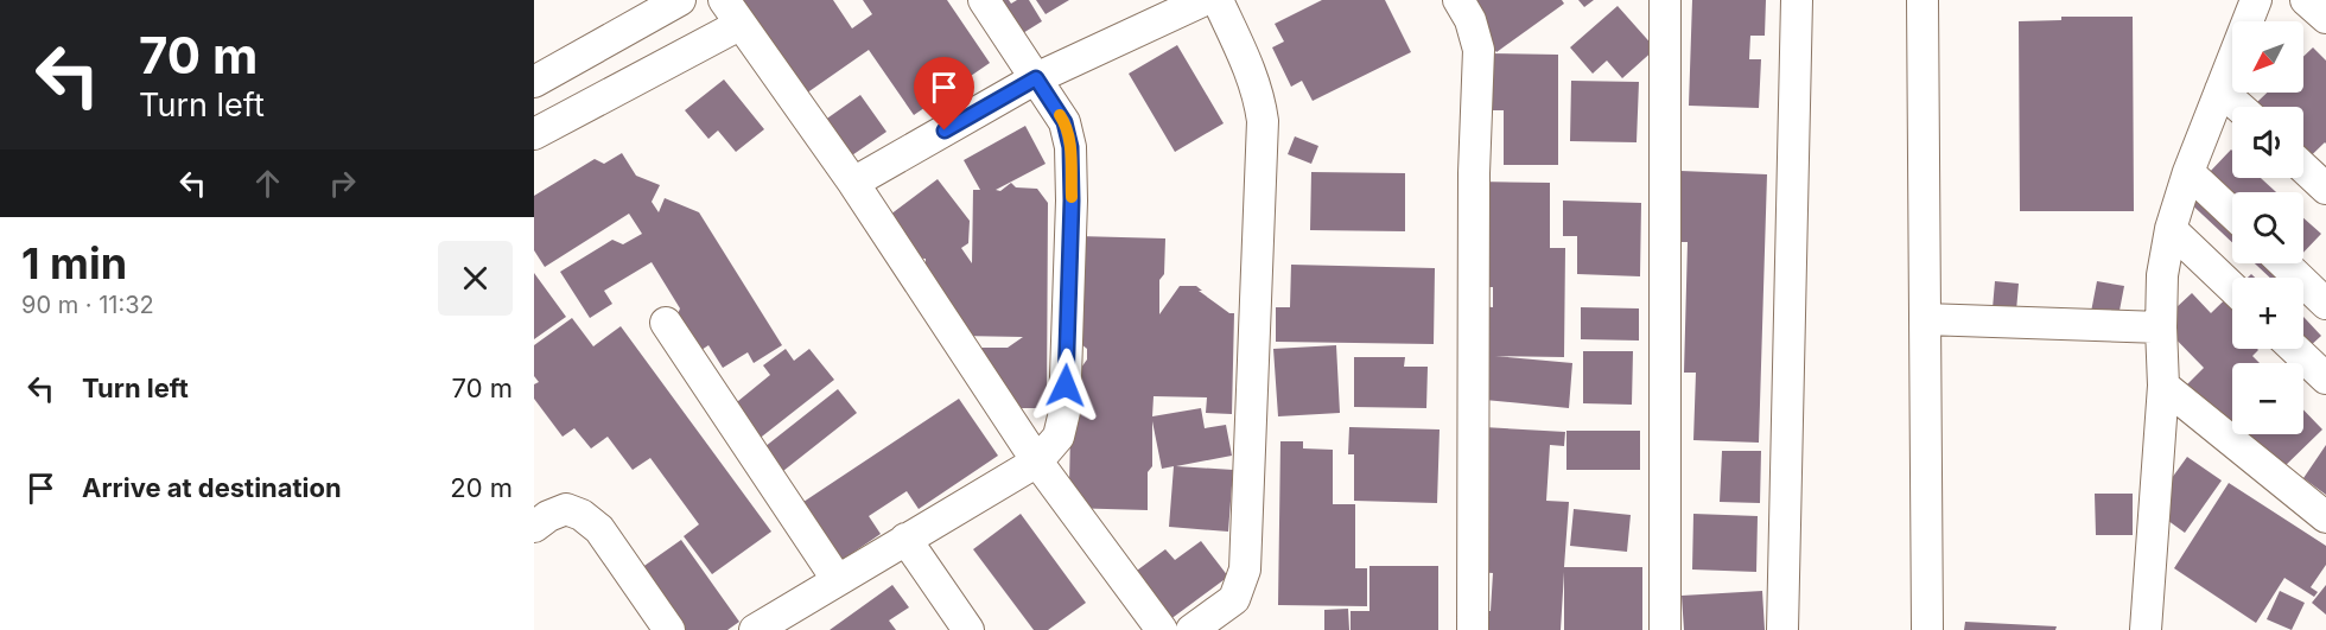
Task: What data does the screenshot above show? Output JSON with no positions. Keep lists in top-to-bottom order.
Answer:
{
  "north": "bottom left",
  "page": {
    "turn": ["70 m", "Turn left"],
    "map_buttons": ["+", "−"],
    "heading": ["1 min", "90 m · 11:32"],
    "list": [
      {
        "name": "Turn left",
        "value": "70 m"
      },
      {
        "name": "Arrive at destination",
        "value": "20 m"
      }
    ]
  }
}
